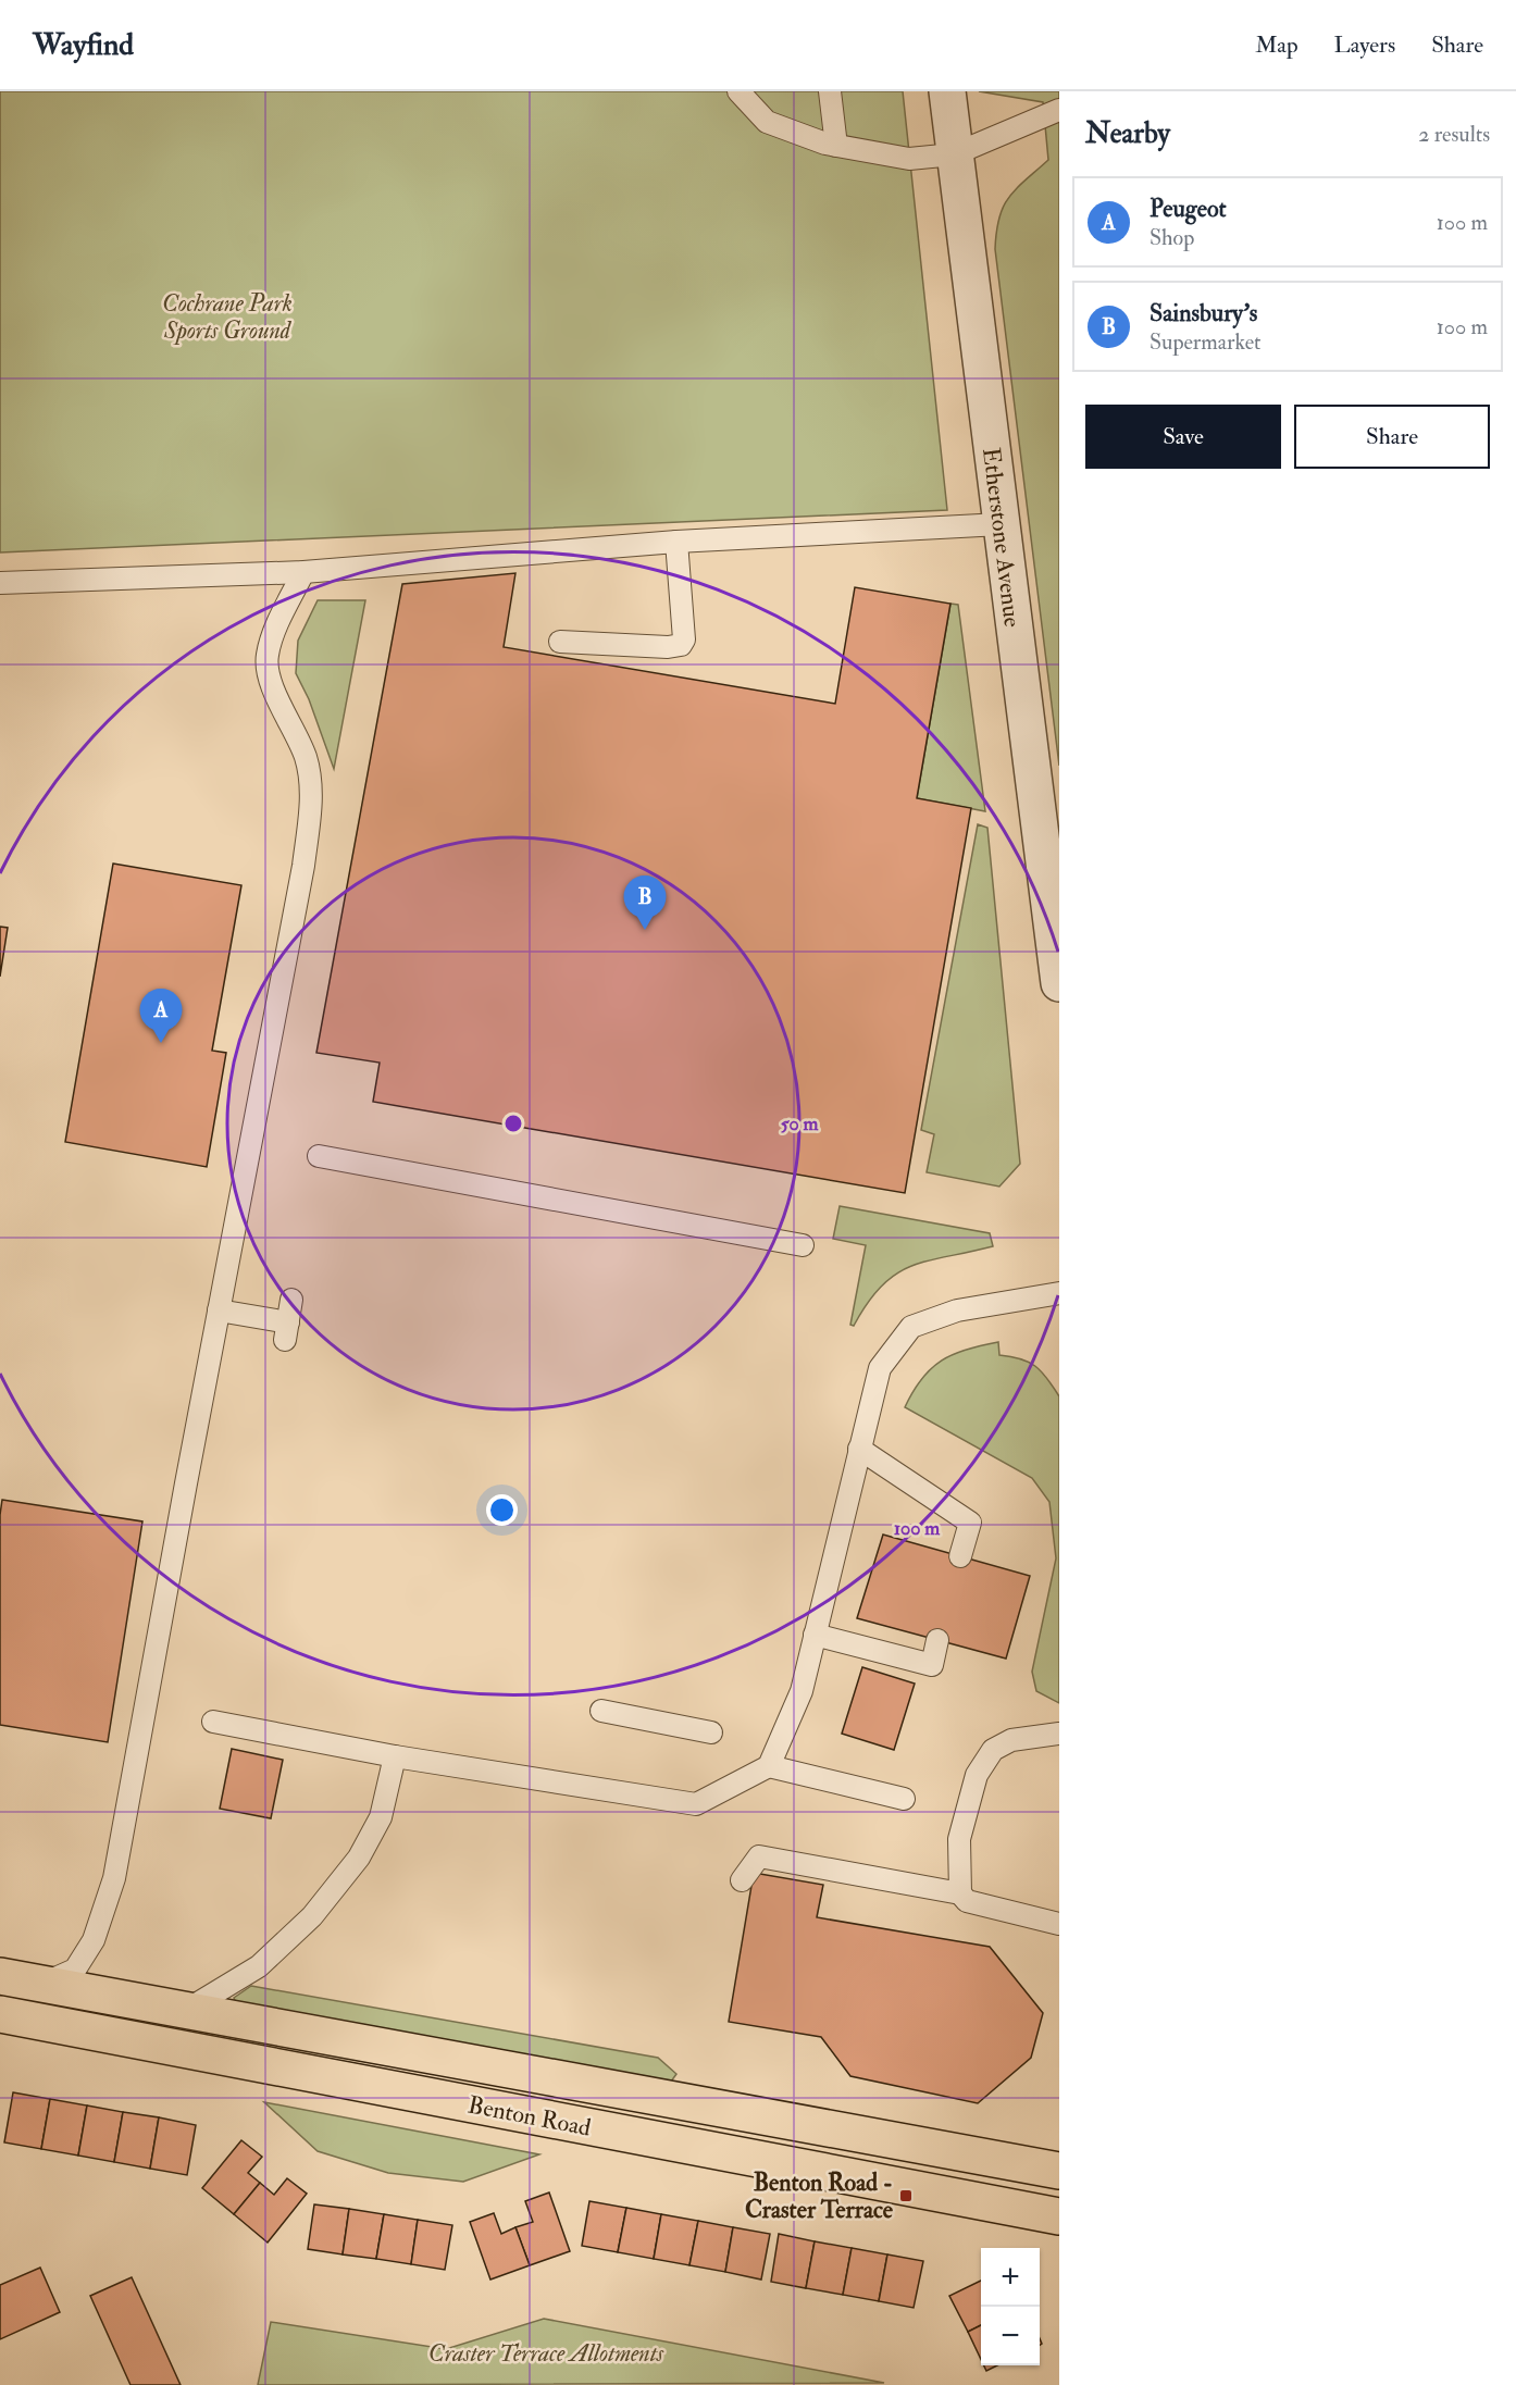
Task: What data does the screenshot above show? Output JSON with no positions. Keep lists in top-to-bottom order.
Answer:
{
  "streets": {
    "main road": ["Benton Road"],
    "street": ["Etherstone Avenue"]
  },
  "parks": ["Cochrane Park Sports Ground", "Craster Terrace Allotments"],
  "places": {
    "transit": ["Benton Road - Craster Terrace"]
  },
  "page": {
    "header": "Wayfind",
    "nav": ["Map", "Layers", "Share"],
    "heading": ["Nearby", "2 results"],
    "list": [
      {
        "mark": "A",
        "name": "Peugeot",
        "note": "Shop",
        "value": "100 m"
      },
      {
        "mark": "B",
        "name": "Sainsbury's",
        "note": "Supermarket",
        "value": "100 m"
      }
    ],
    "buttons": ["Save", "Share"],
    "pins": ["B", "A"],
    "map_buttons": ["+", "−"]
  },
  "rings": ["50 m", "100 m"]
}
